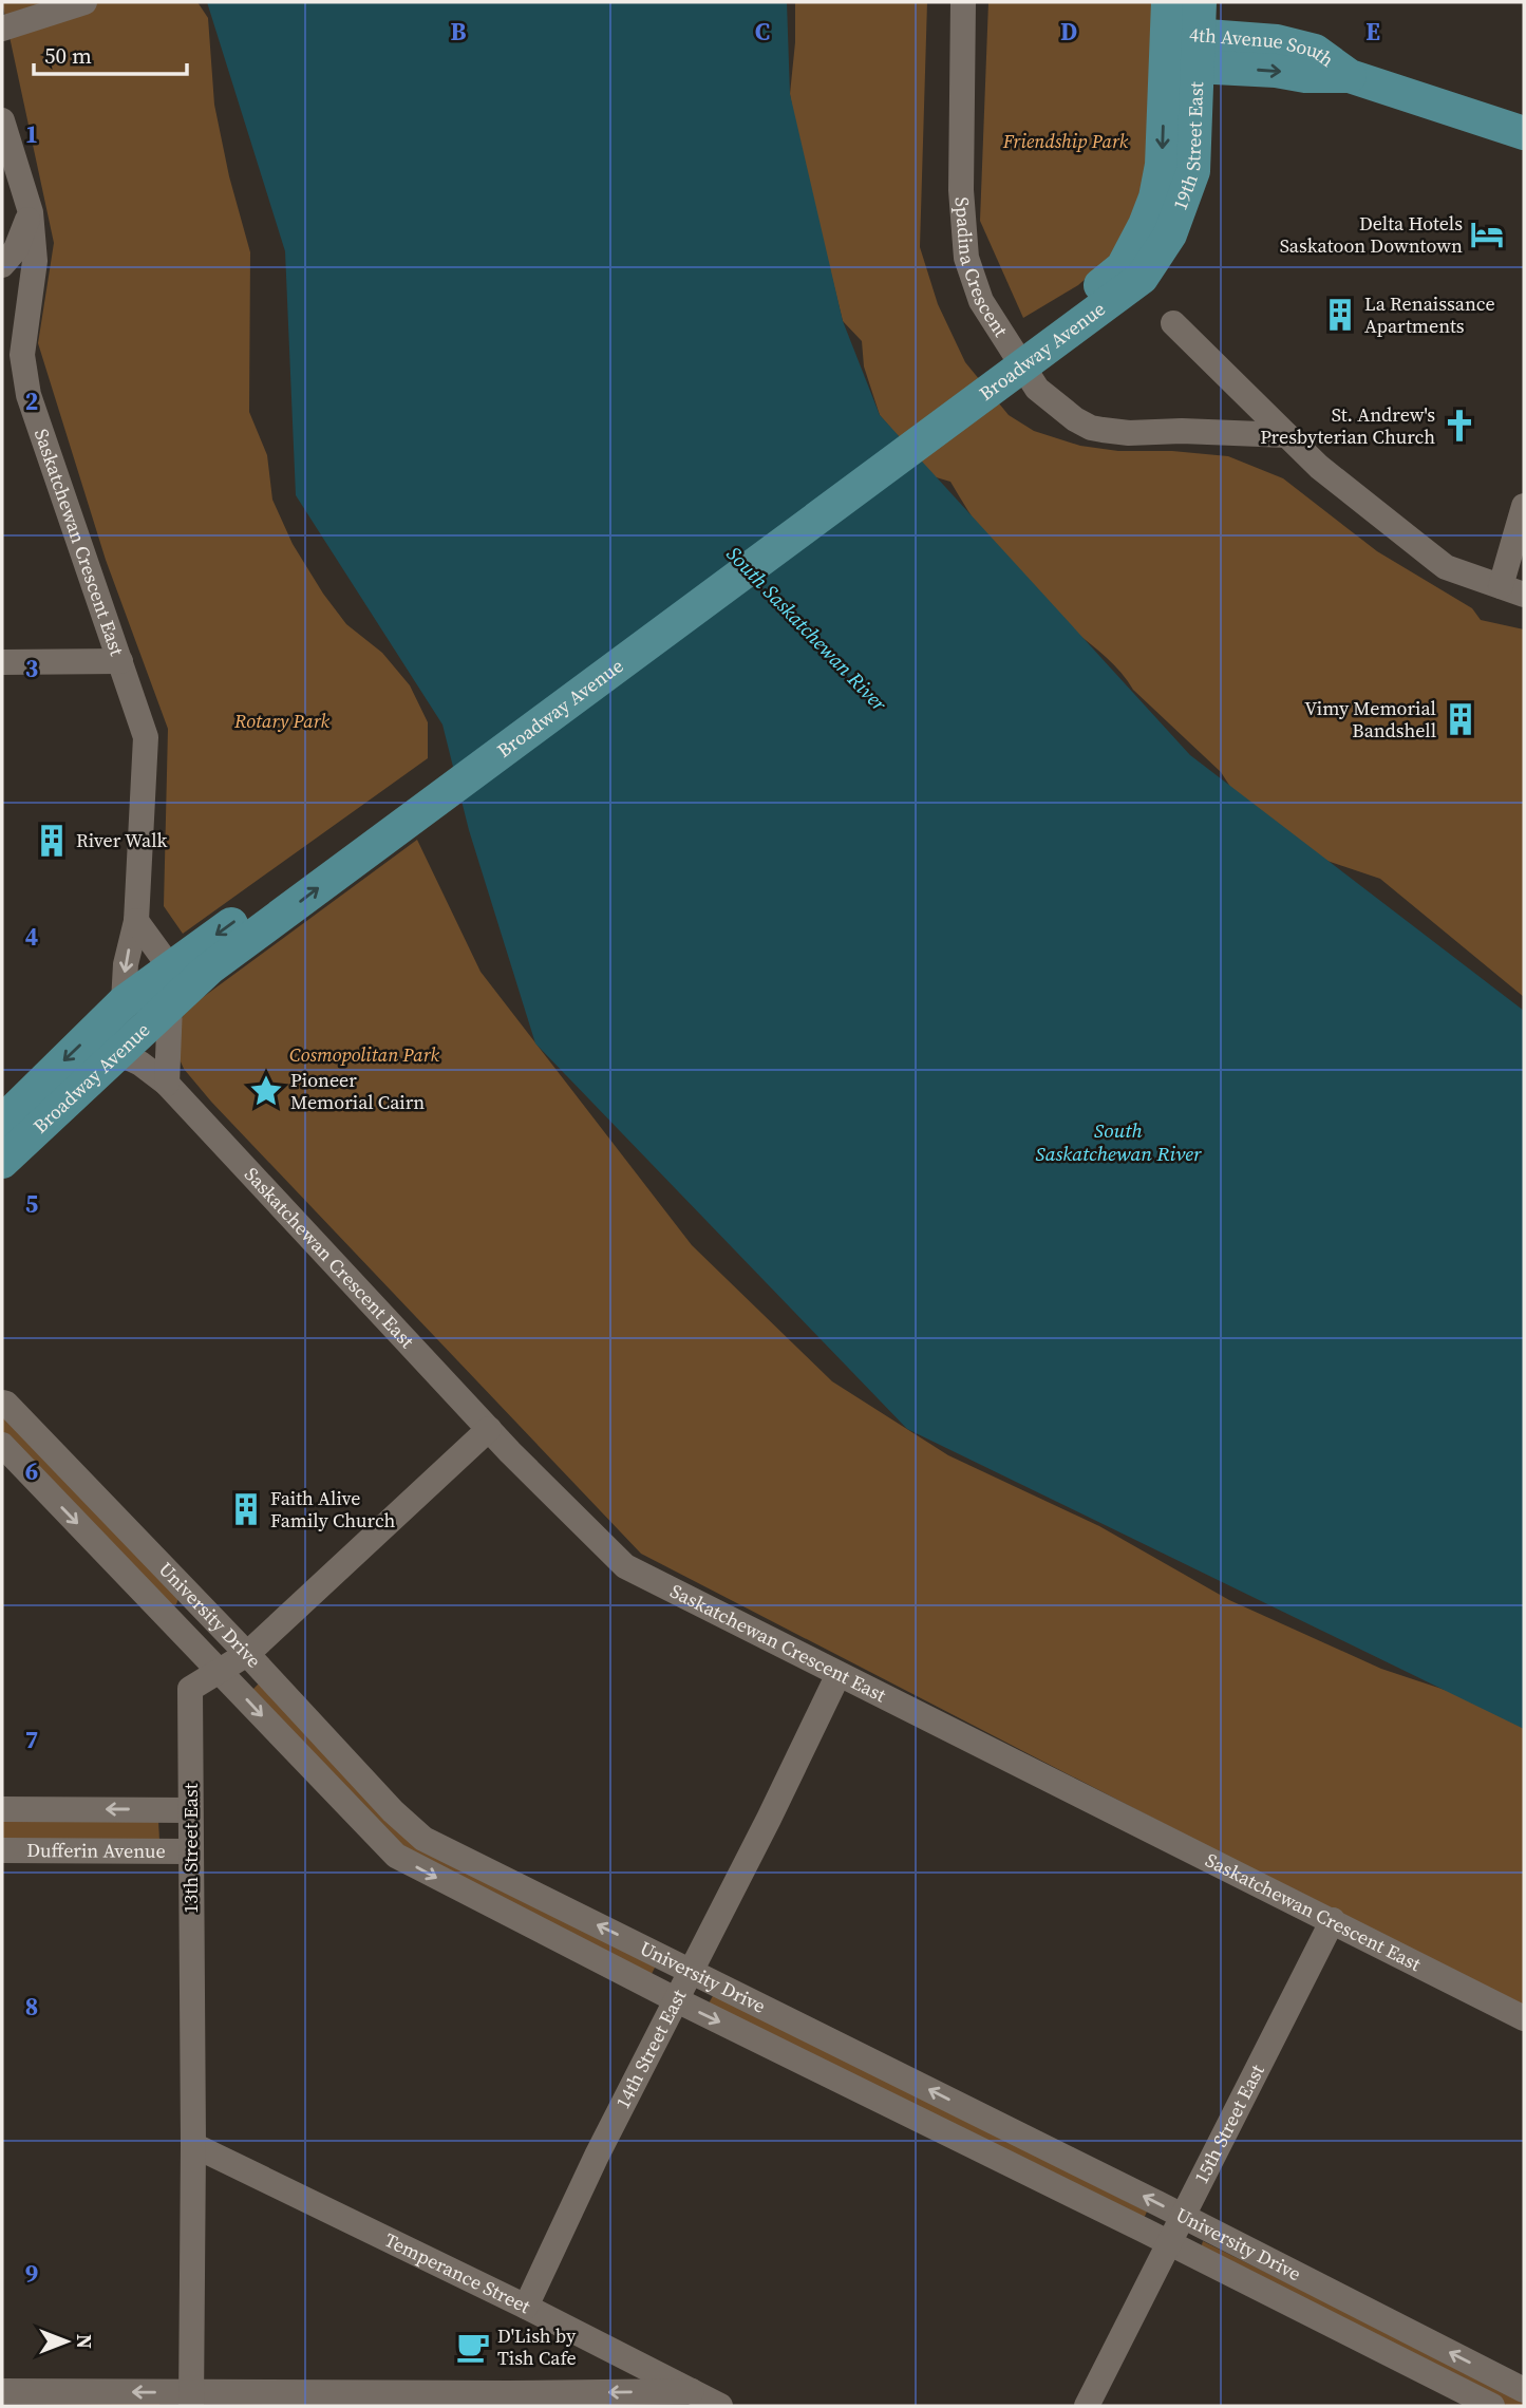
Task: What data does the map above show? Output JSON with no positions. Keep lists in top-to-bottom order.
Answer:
{
  "streets": {
    "main road": ["4th Avenue South", "19th Street East", "Broadway Avenue"],
    "street": [
      "Spadina Crescent",
      "Saskatchewan Crescent East",
      "University Drive",
      "13th Street East",
      "Dufferin Avenue",
      "14th Street East",
      "15th Street East",
      "Temperance Street"
    ]
  },
  "crossings": [
    ["4th Avenue South", "19th Street East"],
    ["19th Street East", "Broadway Avenue"],
    ["Broadway Avenue", "Saskatchewan Crescent East"],
    ["Saskatchewan Crescent East", "13th Street East"],
    ["Saskatchewan Crescent East", "14th Street East"],
    ["Saskatchewan Crescent East", "15th Street East"],
    ["University Drive", "13th Street East"],
    ["University Drive", "14th Street East"],
    ["University Drive", "15th Street East"],
    ["13th Street East", "Dufferin Avenue"],
    ["13th Street East", "Temperance Street"],
    ["14th Street East", "Temperance Street"]
  ],
  "water": ["South Saskatchewan River"],
  "parks": ["Friendship Park", "Rotary Park", "Cosmopolitan Park"],
  "places": {
    "hotel": ["Delta Hotels Saskatoon Downtown"],
    "building": [
      "La Renaissance Apartments",
      "Vimy Memorial Bandshell",
      "River Walk",
      "Faith Alive Family Church"
    ],
    "church": ["St. Andrew's Presbyterian Church"],
    "place": ["Pioneer Memorial Cairn"],
    "cafe": ["D'Lish by Tish Cafe"]
  },
  "scale_bar": "50 m",
  "north": "right",
  "grid": {
    "columns": [
      "B",
      "C",
      "D",
      "E"
    ],
    "rows": [
      "1",
      "2",
      "3",
      "4",
      "5",
      "6",
      "7",
      "8",
      "9"
    ]
  }
}
